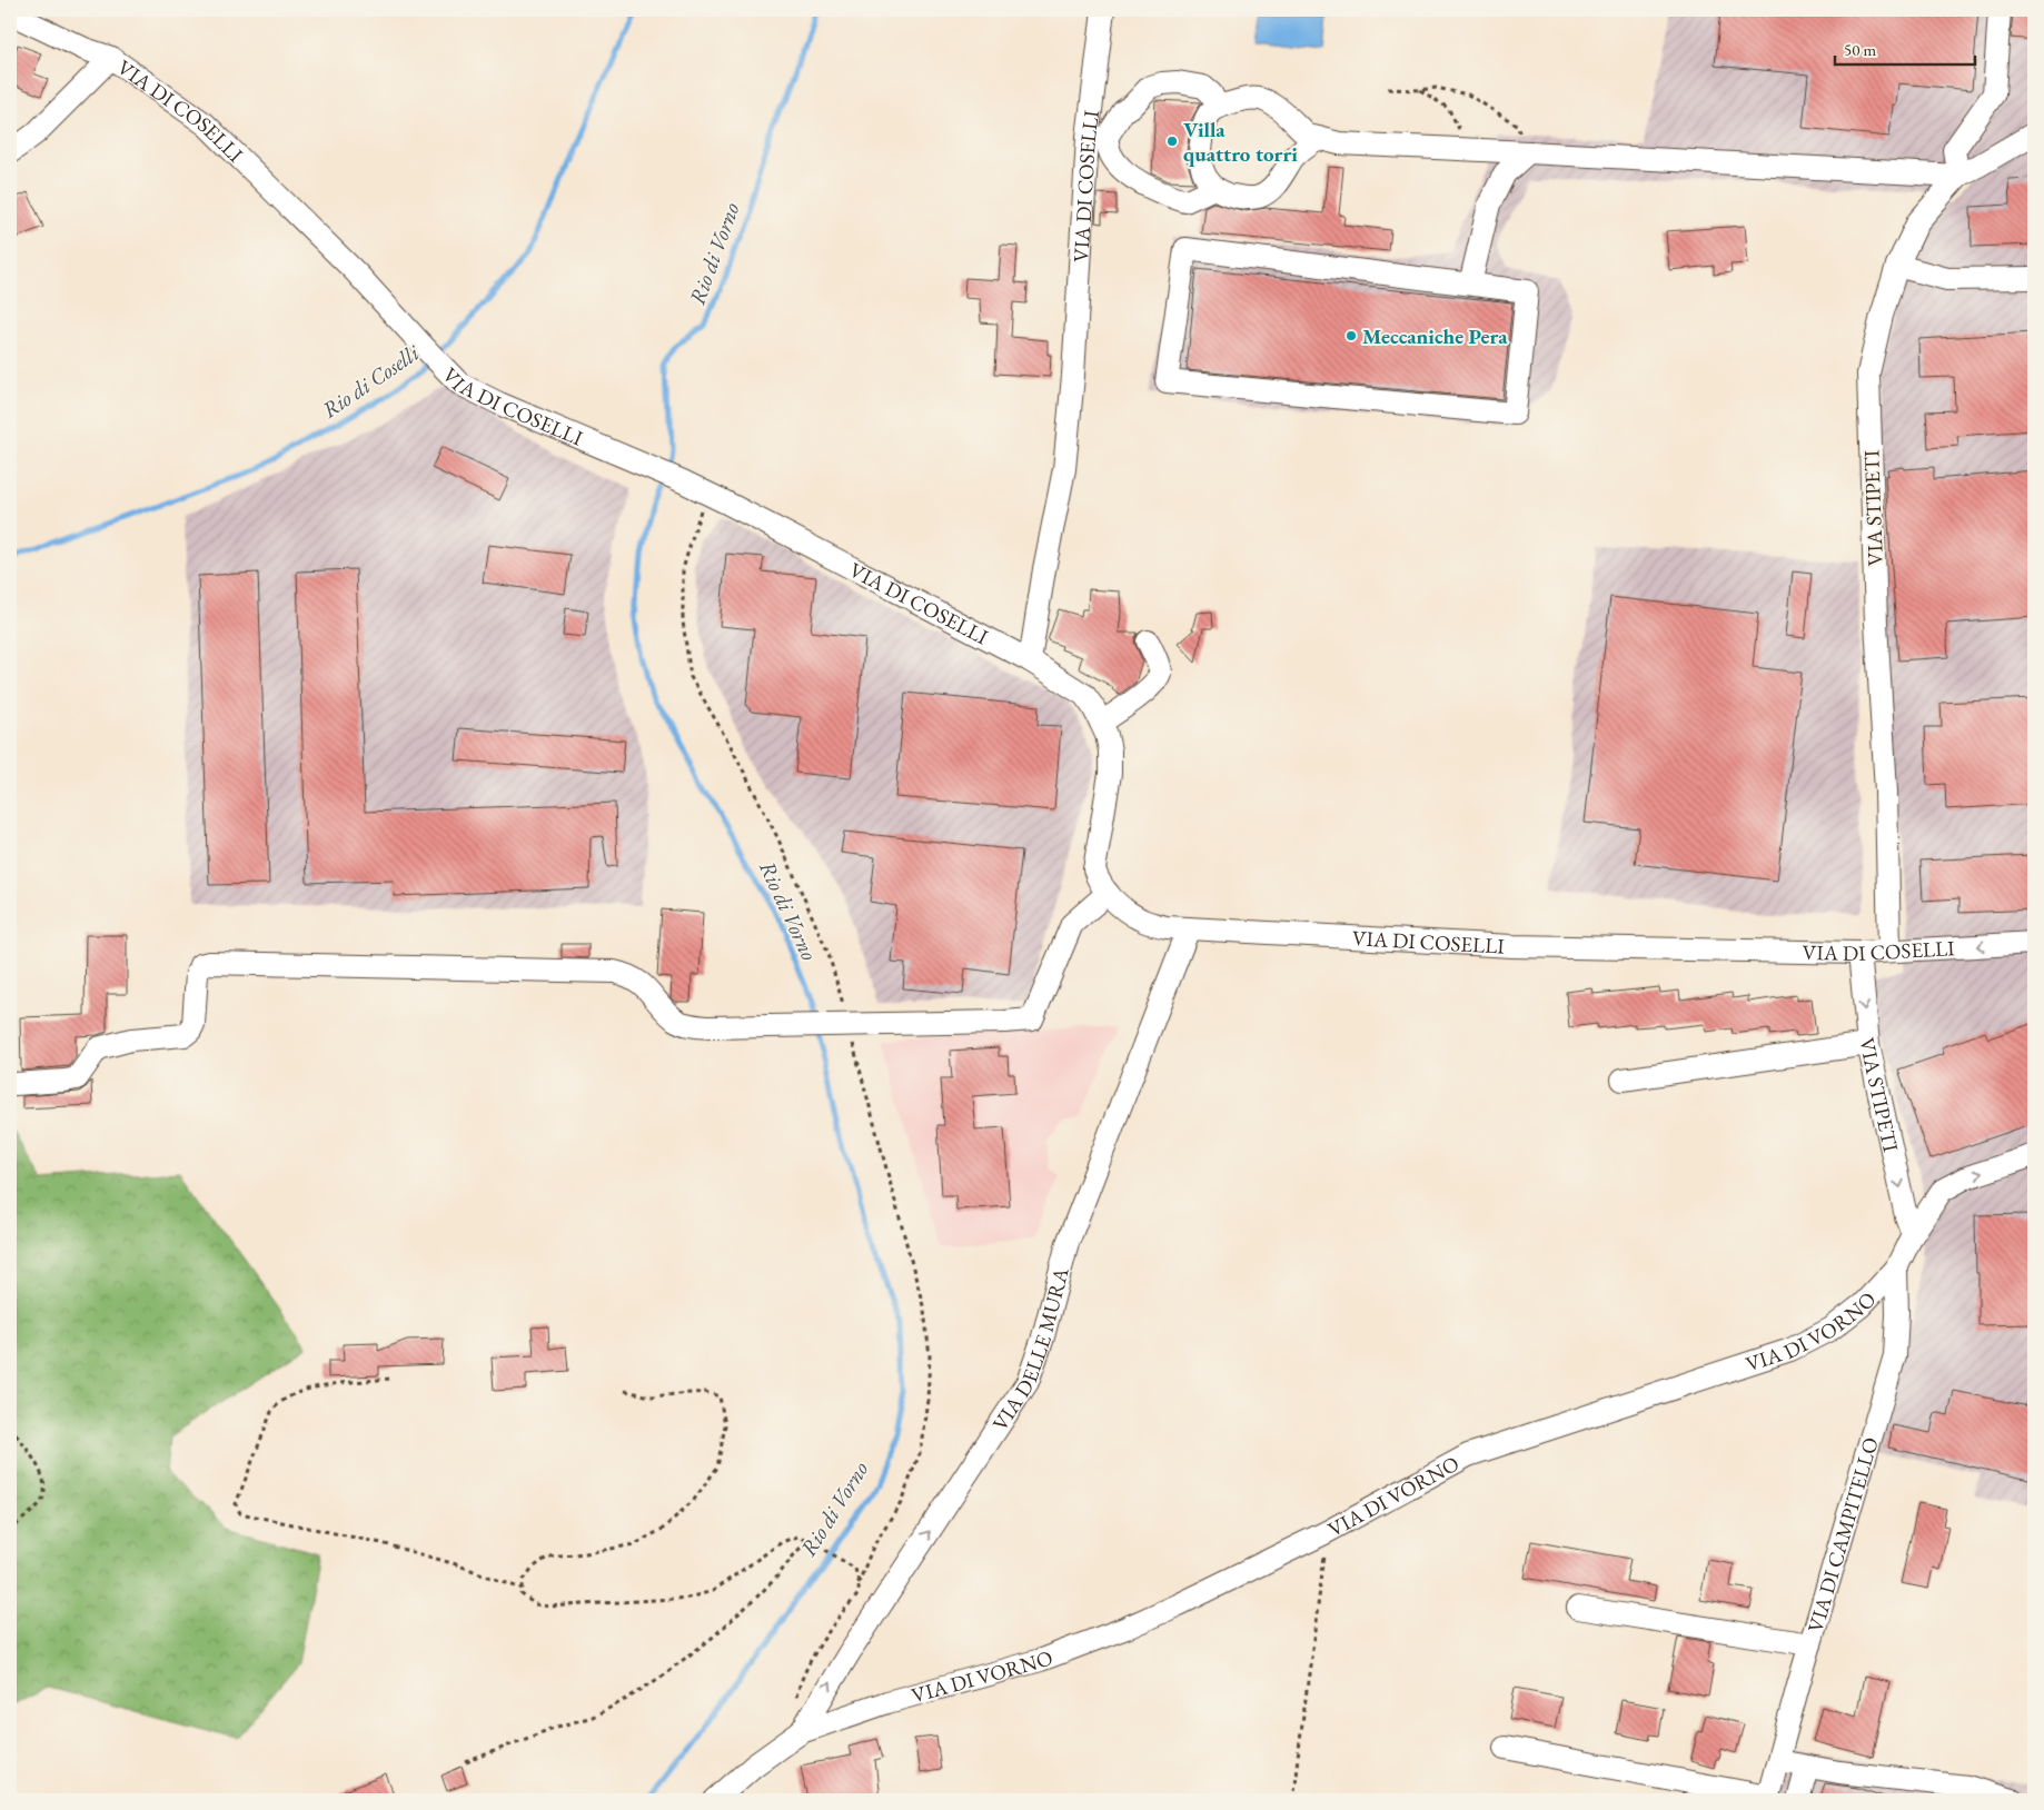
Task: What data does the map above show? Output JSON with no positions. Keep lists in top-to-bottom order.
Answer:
{
  "streets": {
    "street": [
      "VIA DI COSELLI",
      "VIA STIPETI",
      "VIA DI VORNO",
      "VIA DELLE MURA",
      "VIA DI CAMPITELLO"
    ]
  },
  "crossings": [
    ["VIA DI COSELLI", "VIA STIPETI"],
    ["VIA DI COSELLI", "VIA DELLE MURA"],
    ["VIA STIPETI", "VIA DI VORNO"],
    ["VIA DI VORNO", "VIA DELLE MURA"],
    ["VIA DI VORNO", "VIA DI CAMPITELLO"]
  ],
  "one_way": ["VIA DELLE MURA"],
  "water": ["Rio di Vorno", "Rio di Coselli"],
  "places": ["Villa quattro torri", "Meccaniche Pera"],
  "scale_bar": "50 m"
}
